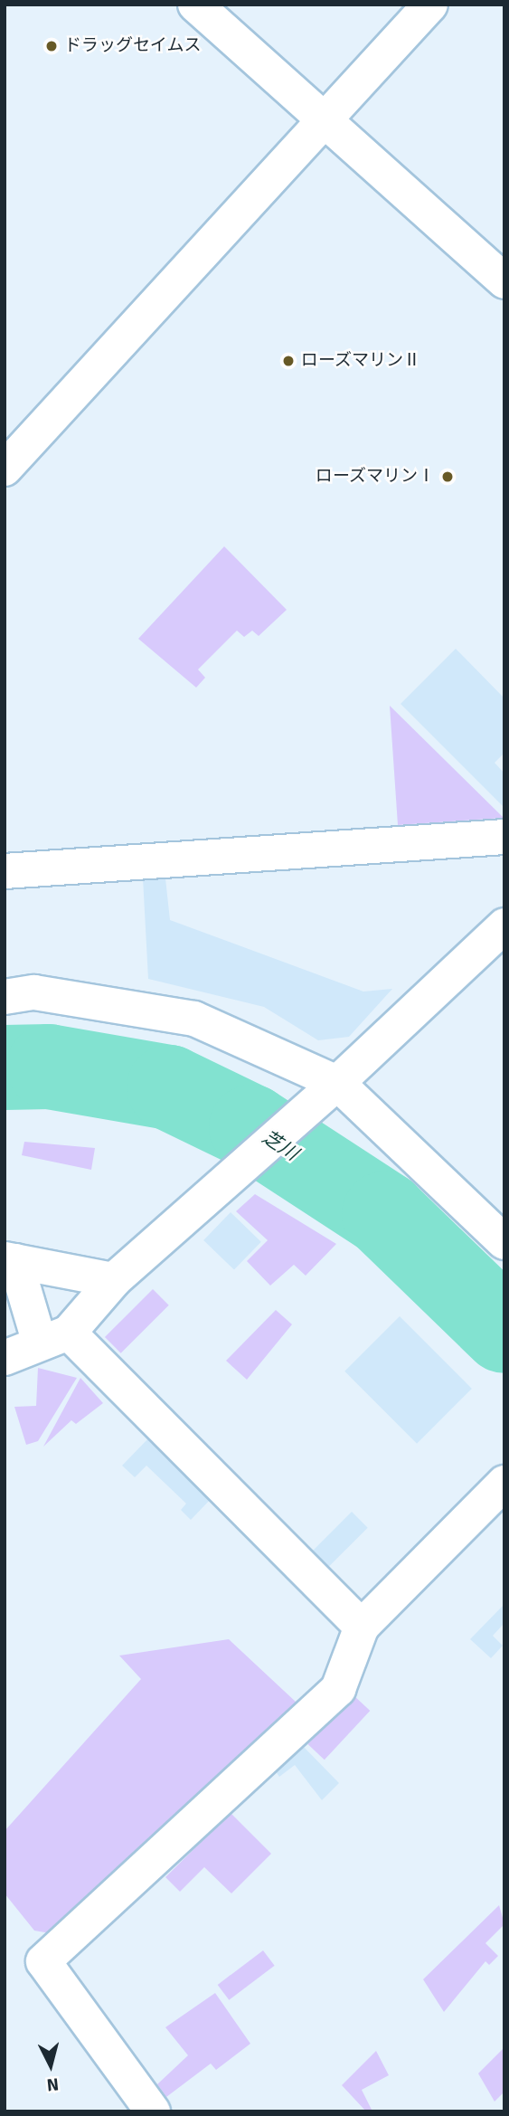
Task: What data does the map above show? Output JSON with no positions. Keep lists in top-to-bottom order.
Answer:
{
  "water": ["芝川"],
  "places": ["ドラッグセイムス", "ローズマリンⅡ", "ローズマリンⅠ"],
  "north": "bottom"
}
